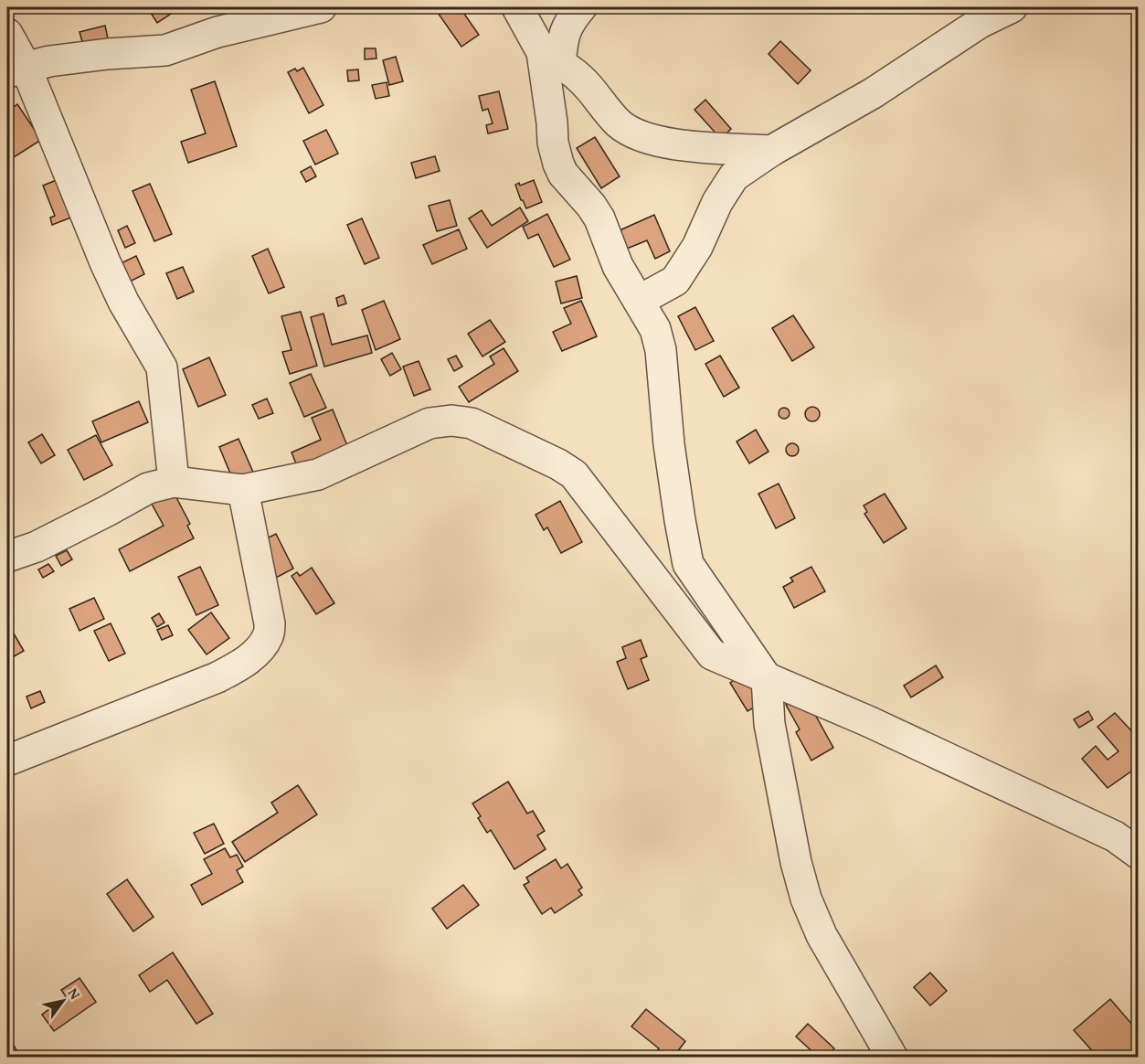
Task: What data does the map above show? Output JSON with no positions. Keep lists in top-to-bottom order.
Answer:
{
  "north": "top right"
}
